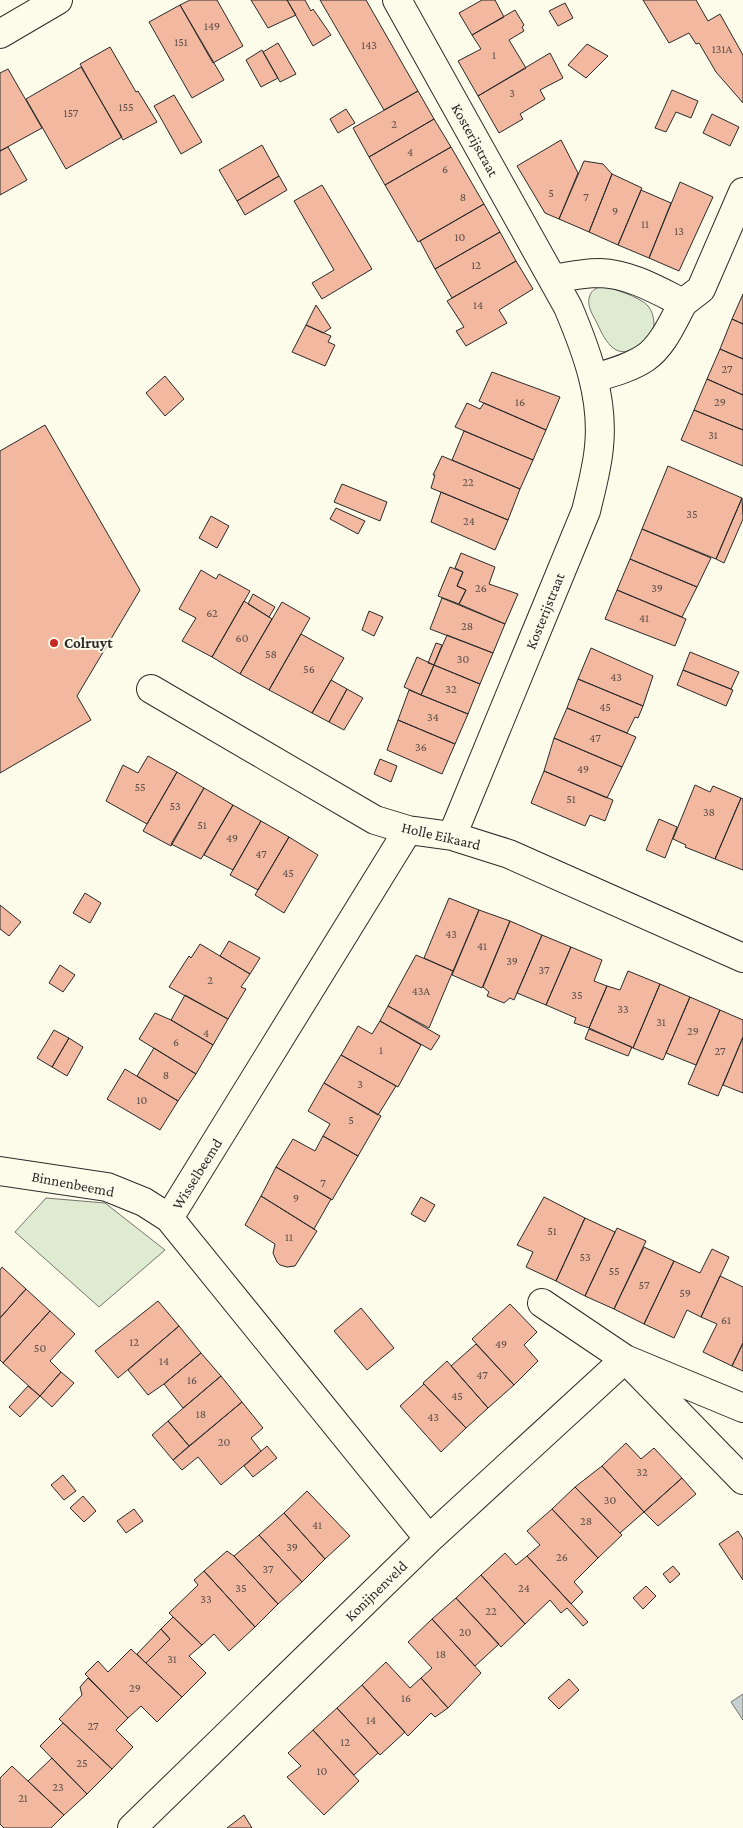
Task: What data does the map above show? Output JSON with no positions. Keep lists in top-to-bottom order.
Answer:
{
  "streets": {
    "street": [
      "Kosterijstraat",
      "Holle Eikaard",
      "Wisselbeemd",
      "Binnenbeemd",
      "Konijnenveld"
    ]
  },
  "crossings": [
    ["Kosterijstraat", "Holle Eikaard"],
    ["Holle Eikaard", "Wisselbeemd"],
    ["Wisselbeemd", "Binnenbeemd"],
    ["Wisselbeemd", "Konijnenveld"]
  ],
  "places": ["Colruyt"],
  "house_numbers": [
    "149",
    "151",
    "143",
    "131A",
    "1",
    "3",
    "155",
    "157",
    "2",
    "4",
    "6",
    "5",
    "8",
    "7",
    "9",
    "11",
    "13",
    "10",
    "12",
    "14",
    "27",
    "16",
    "29",
    "31",
    "22",
    "35",
    "24",
    "26",
    "39",
    "62",
    "41",
    "28",
    "60",
    "58",
    "30",
    "56",
    "43",
    "32",
    "45",
    "34",
    "47",
    "36",
    "49",
    "55",
    "51",
    "53",
    "38",
    "51",
    "49",
    "47",
    "45",
    "43",
    "41",
    "39",
    "37",
    "2",
    "43A",
    "35",
    "33",
    "31",
    "29",
    "4",
    "6",
    "1",
    "27",
    "8",
    "3",
    "10",
    "5",
    "7",
    "9",
    "51",
    "11",
    "53",
    "55",
    "57",
    "59",
    "61",
    "12",
    "49",
    "50",
    "14",
    "47",
    "16",
    "45",
    "18",
    "43",
    "20",
    "32",
    "30",
    "28",
    "41",
    "39",
    "26",
    "37",
    "35",
    "24",
    "33",
    "22",
    "20",
    "18",
    "31",
    "29",
    "16",
    "14",
    "27",
    "12",
    "25",
    "10",
    "23",
    "21"
  ]
}
